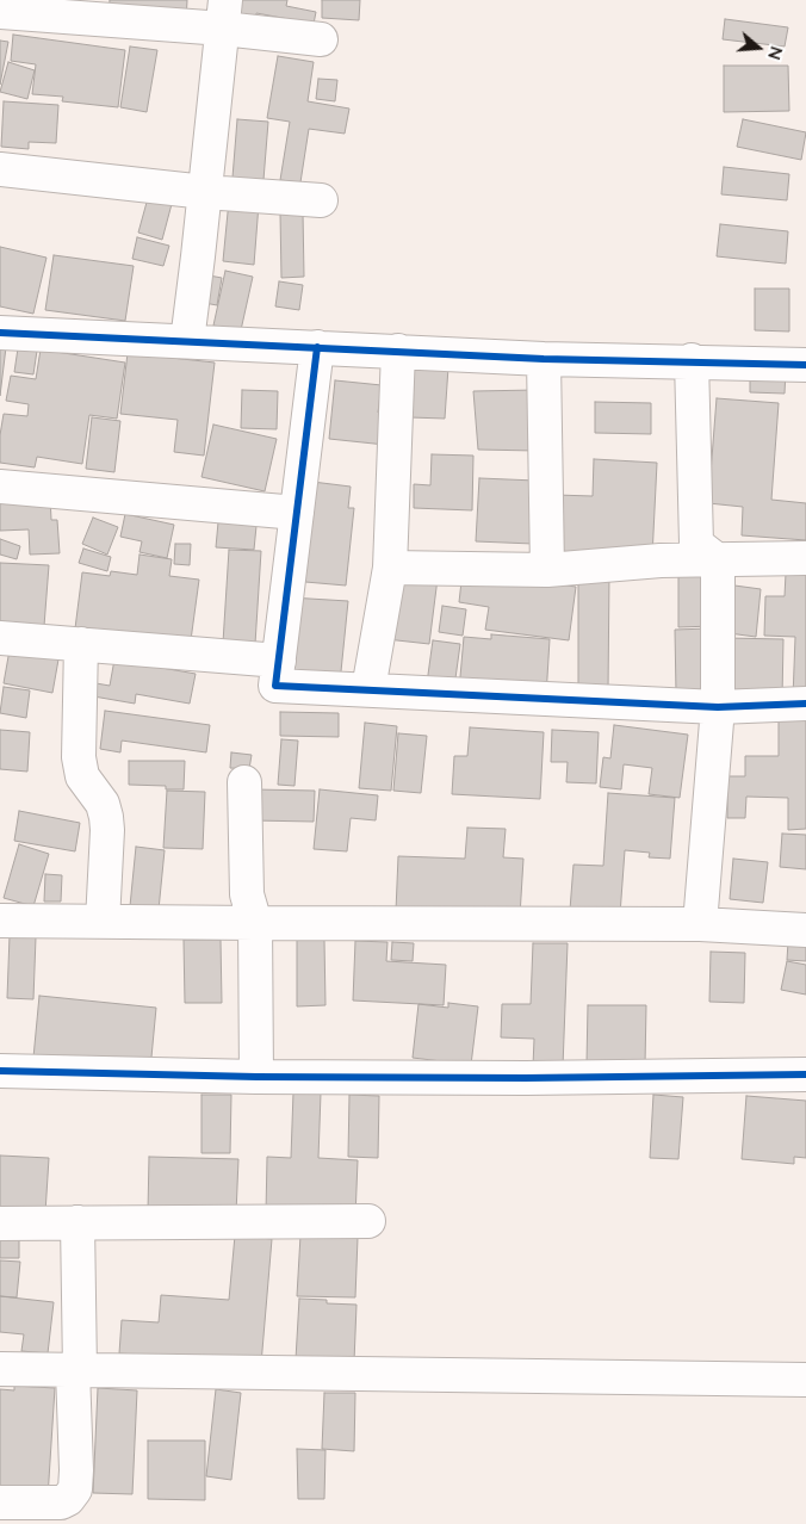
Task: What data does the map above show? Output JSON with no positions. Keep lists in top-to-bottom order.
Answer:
{
  "north": "right"
}
